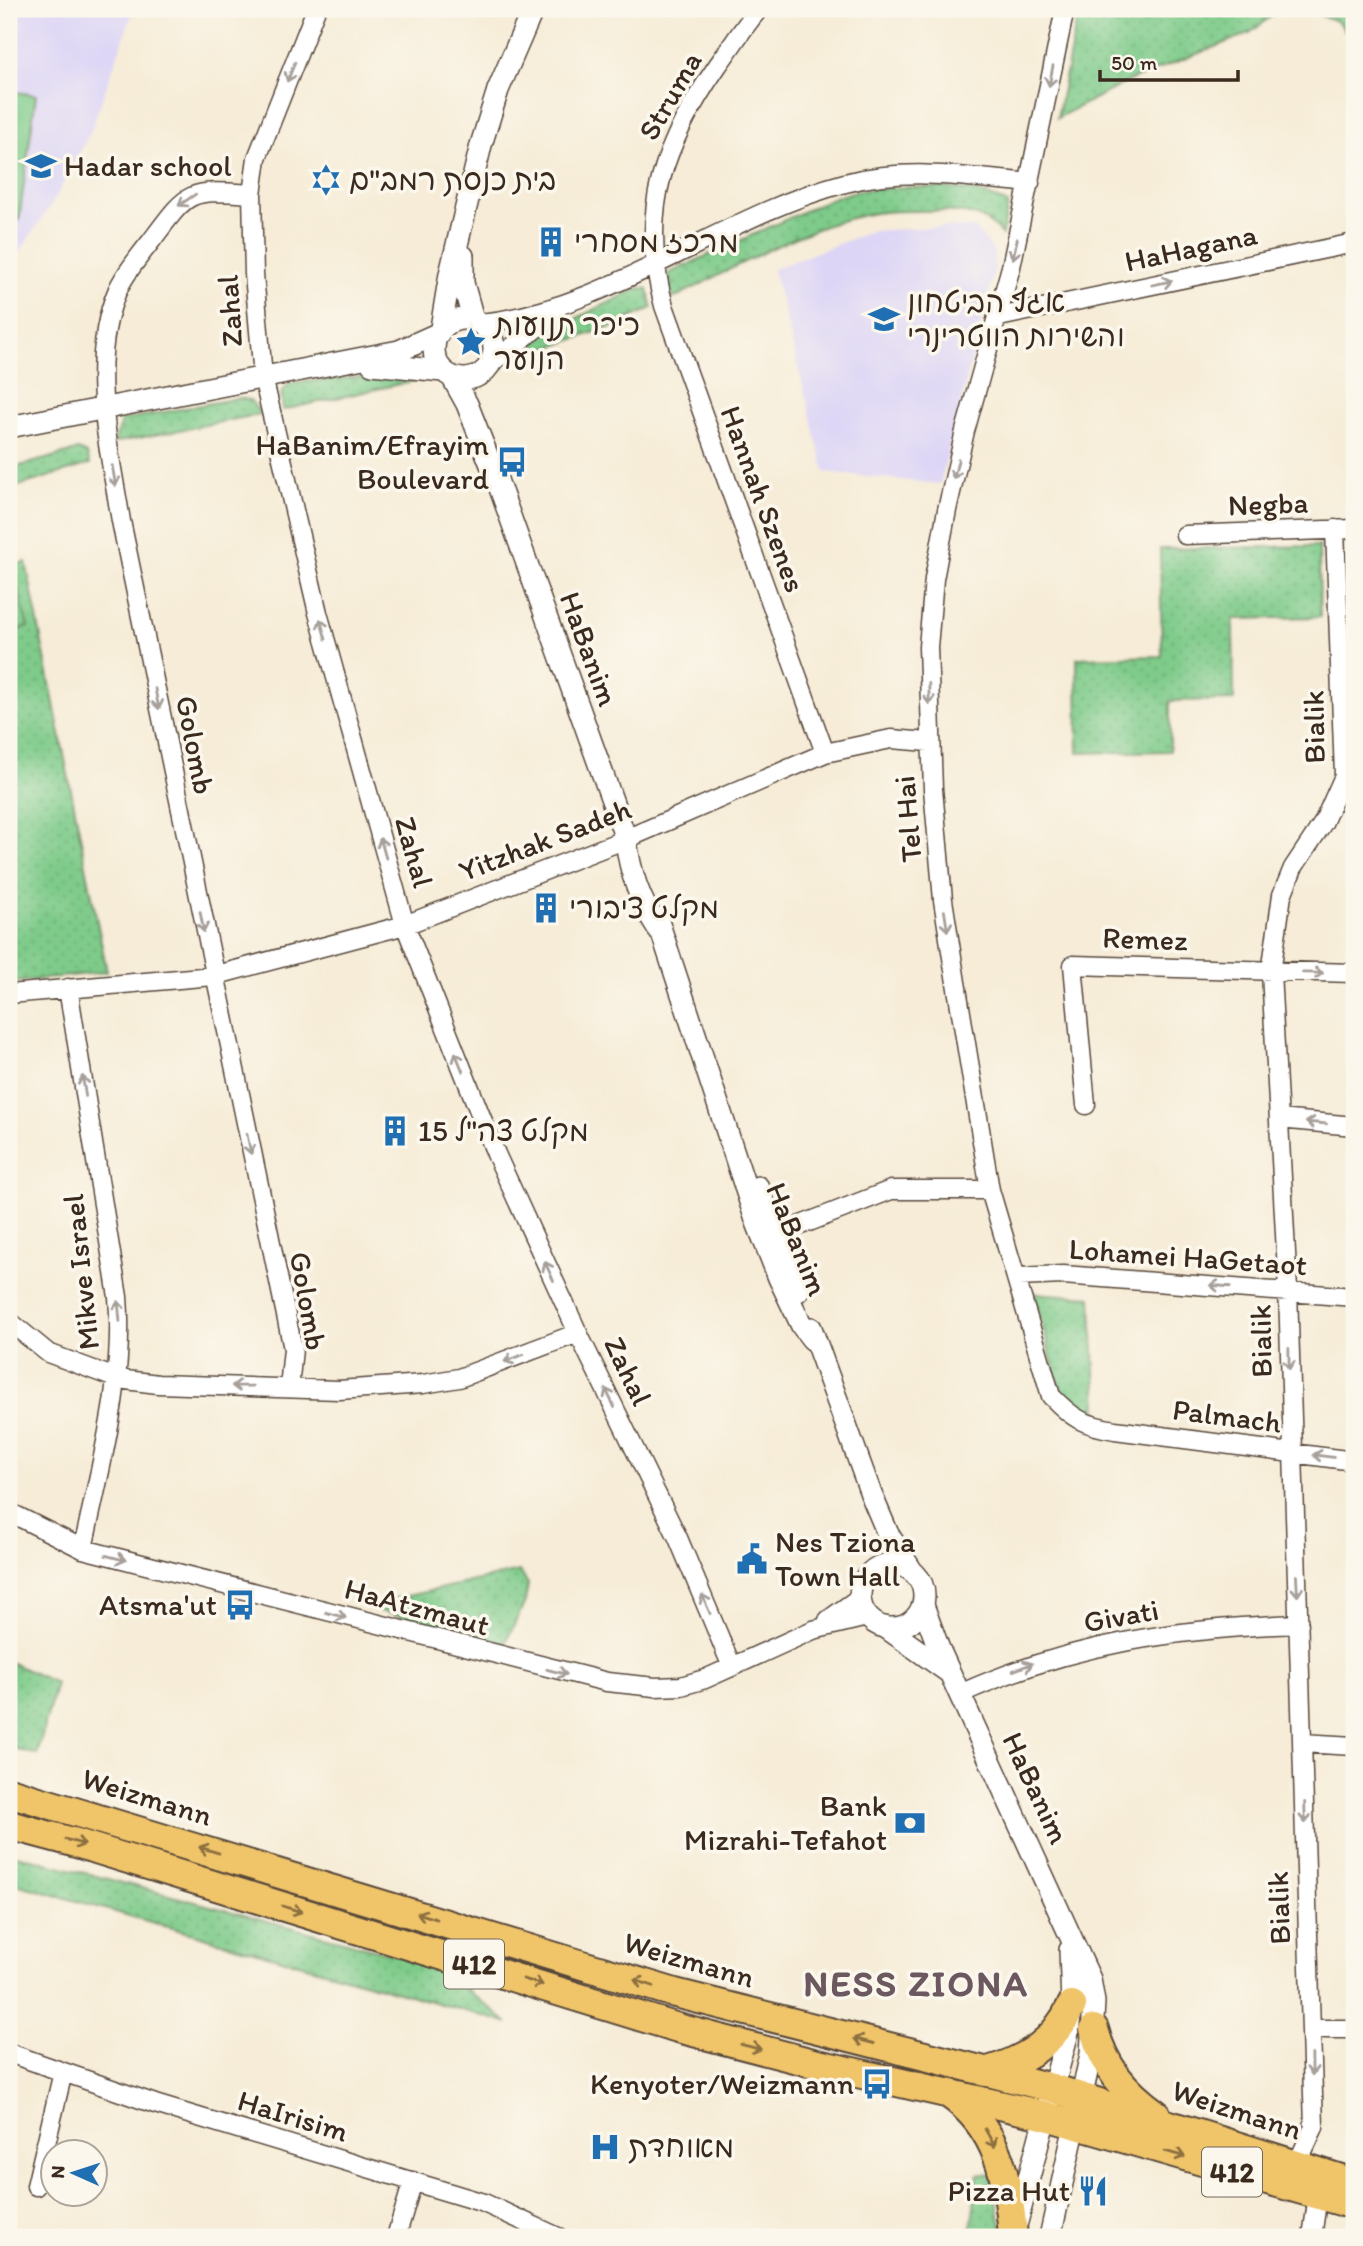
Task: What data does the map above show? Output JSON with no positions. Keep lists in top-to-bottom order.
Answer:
{
  "streets": {
    "main road": ["Weizmann", "412"],
    "street": [
      "Struma",
      "HaHagana",
      "Zahal",
      "Hannah Szenes",
      "Negba",
      "HaBanim",
      "Bialik",
      "Golomb",
      "Tel Hai",
      "Yitzhak Sadeh",
      "Remez",
      "Lohamei HaGetaot",
      "Mikve Israel",
      "Palmach",
      "HaAtzmaut",
      "Givati",
      "HaIrisim"
    ]
  },
  "crossings": [
    ["Struma", "Hannah Szenes"],
    ["HaHagana", "Tel Hai"],
    ["Zahal", "Golomb"],
    ["Zahal", "Yitzhak Sadeh"],
    ["Zahal", "HaAtzmaut"],
    ["Hannah Szenes", "Yitzhak Sadeh"],
    ["Negba", "Bialik"],
    ["HaBanim", "Yitzhak Sadeh"],
    ["HaBanim", "HaAtzmaut"],
    ["HaBanim", "Givati"],
    ["HaBanim", "Weizmann"],
    ["Bialik", "Remez"],
    ["Bialik", "Lohamei HaGetaot"],
    ["Bialik", "Palmach"],
    ["Bialik", "Givati"],
    ["Bialik", "Weizmann"],
    ["Golomb", "Yitzhak Sadeh"],
    ["Tel Hai", "Yitzhak Sadeh"],
    ["Tel Hai", "Lohamei HaGetaot"],
    ["Tel Hai", "Palmach"],
    ["Yitzhak Sadeh", "Mikve Israel"],
    ["Mikve Israel", "HaAtzmaut"]
  ],
  "one_way": [
    "HaHagana",
    "Bialik",
    "Golomb",
    "Tel Hai",
    "Lohamei HaGetaot",
    "Mikve Israel",
    "HaAtzmaut",
    "Givati"
  ],
  "districts": ["NESS ZIONA"],
  "places": {
    "school or university": ["Hadar school", "אגף הביטחון והשירות הווטרינרי"],
    "synagogue": ["בית כנסת רמב\"ם"],
    "building": ["מרכז מסחרי", "מקלט ציבורי", "מקלט צה\"ל 15"],
    "place": ["כיכר תנועות הנוער"],
    "bus stop": ["HaBanim/Efrayim Boulevard", "Atsma'ut", "Kenyoter/Weizmann"],
    "public building": ["Nes Tziona Town Hall"],
    "bank": ["Bank Mizrahi-Tefahot"],
    "hospital": ["מאוחדת"],
    "restaurant": ["Pizza Hut"]
  },
  "scale_bar": "50 m",
  "north": "left"
}
